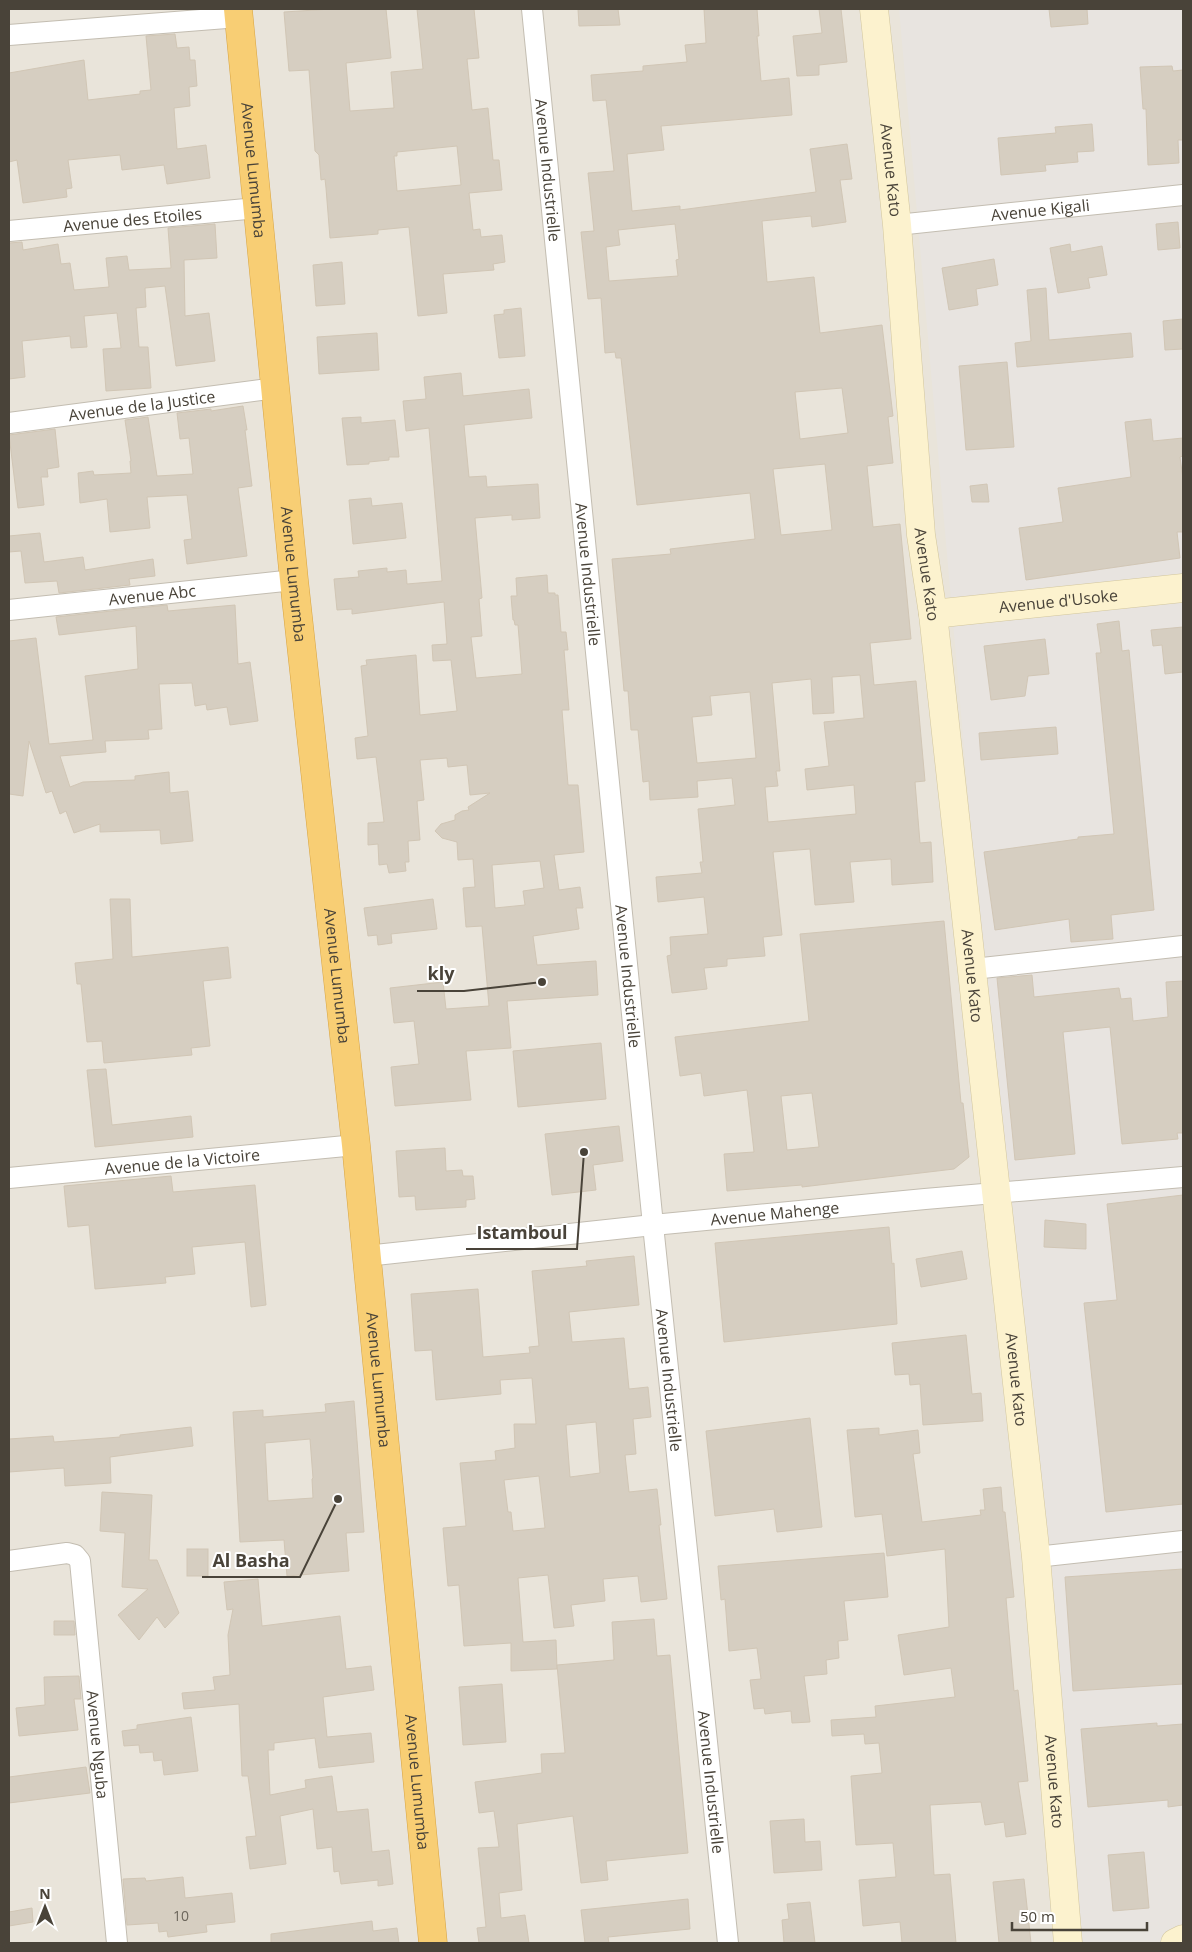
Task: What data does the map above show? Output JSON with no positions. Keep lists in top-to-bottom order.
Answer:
{
  "streets": {
    "highway": ["Avenue Lumumba"],
    "street": [
      "Avenue Industrielle",
      "Avenue Kato",
      "Avenue Kigali",
      "Avenue des Etoiles",
      "Avenue de la Justice",
      "Avenue Abc",
      "Avenue d'Usoke",
      "Avenue de la Victoire",
      "Avenue Mahenge",
      "Avenue Nguba"
    ]
  },
  "crossings": [
    ["Avenue Lumumba", "Avenue des Etoiles"],
    ["Avenue Lumumba", "Avenue de la Justice"],
    ["Avenue Lumumba", "Avenue Abc"],
    ["Avenue Lumumba", "Avenue de la Victoire"],
    ["Avenue Lumumba", "Avenue Mahenge"],
    ["Avenue Industrielle", "Avenue Mahenge"],
    ["Avenue Kato", "Avenue Kigali"],
    ["Avenue Kato", "Avenue d'Usoke"],
    ["Avenue Kato", "Avenue Mahenge"]
  ],
  "places": ["kly", "Istamboul", "Al Basha"],
  "house_numbers": ["10"],
  "scale_bar": "50 m",
  "north": "top"
}
